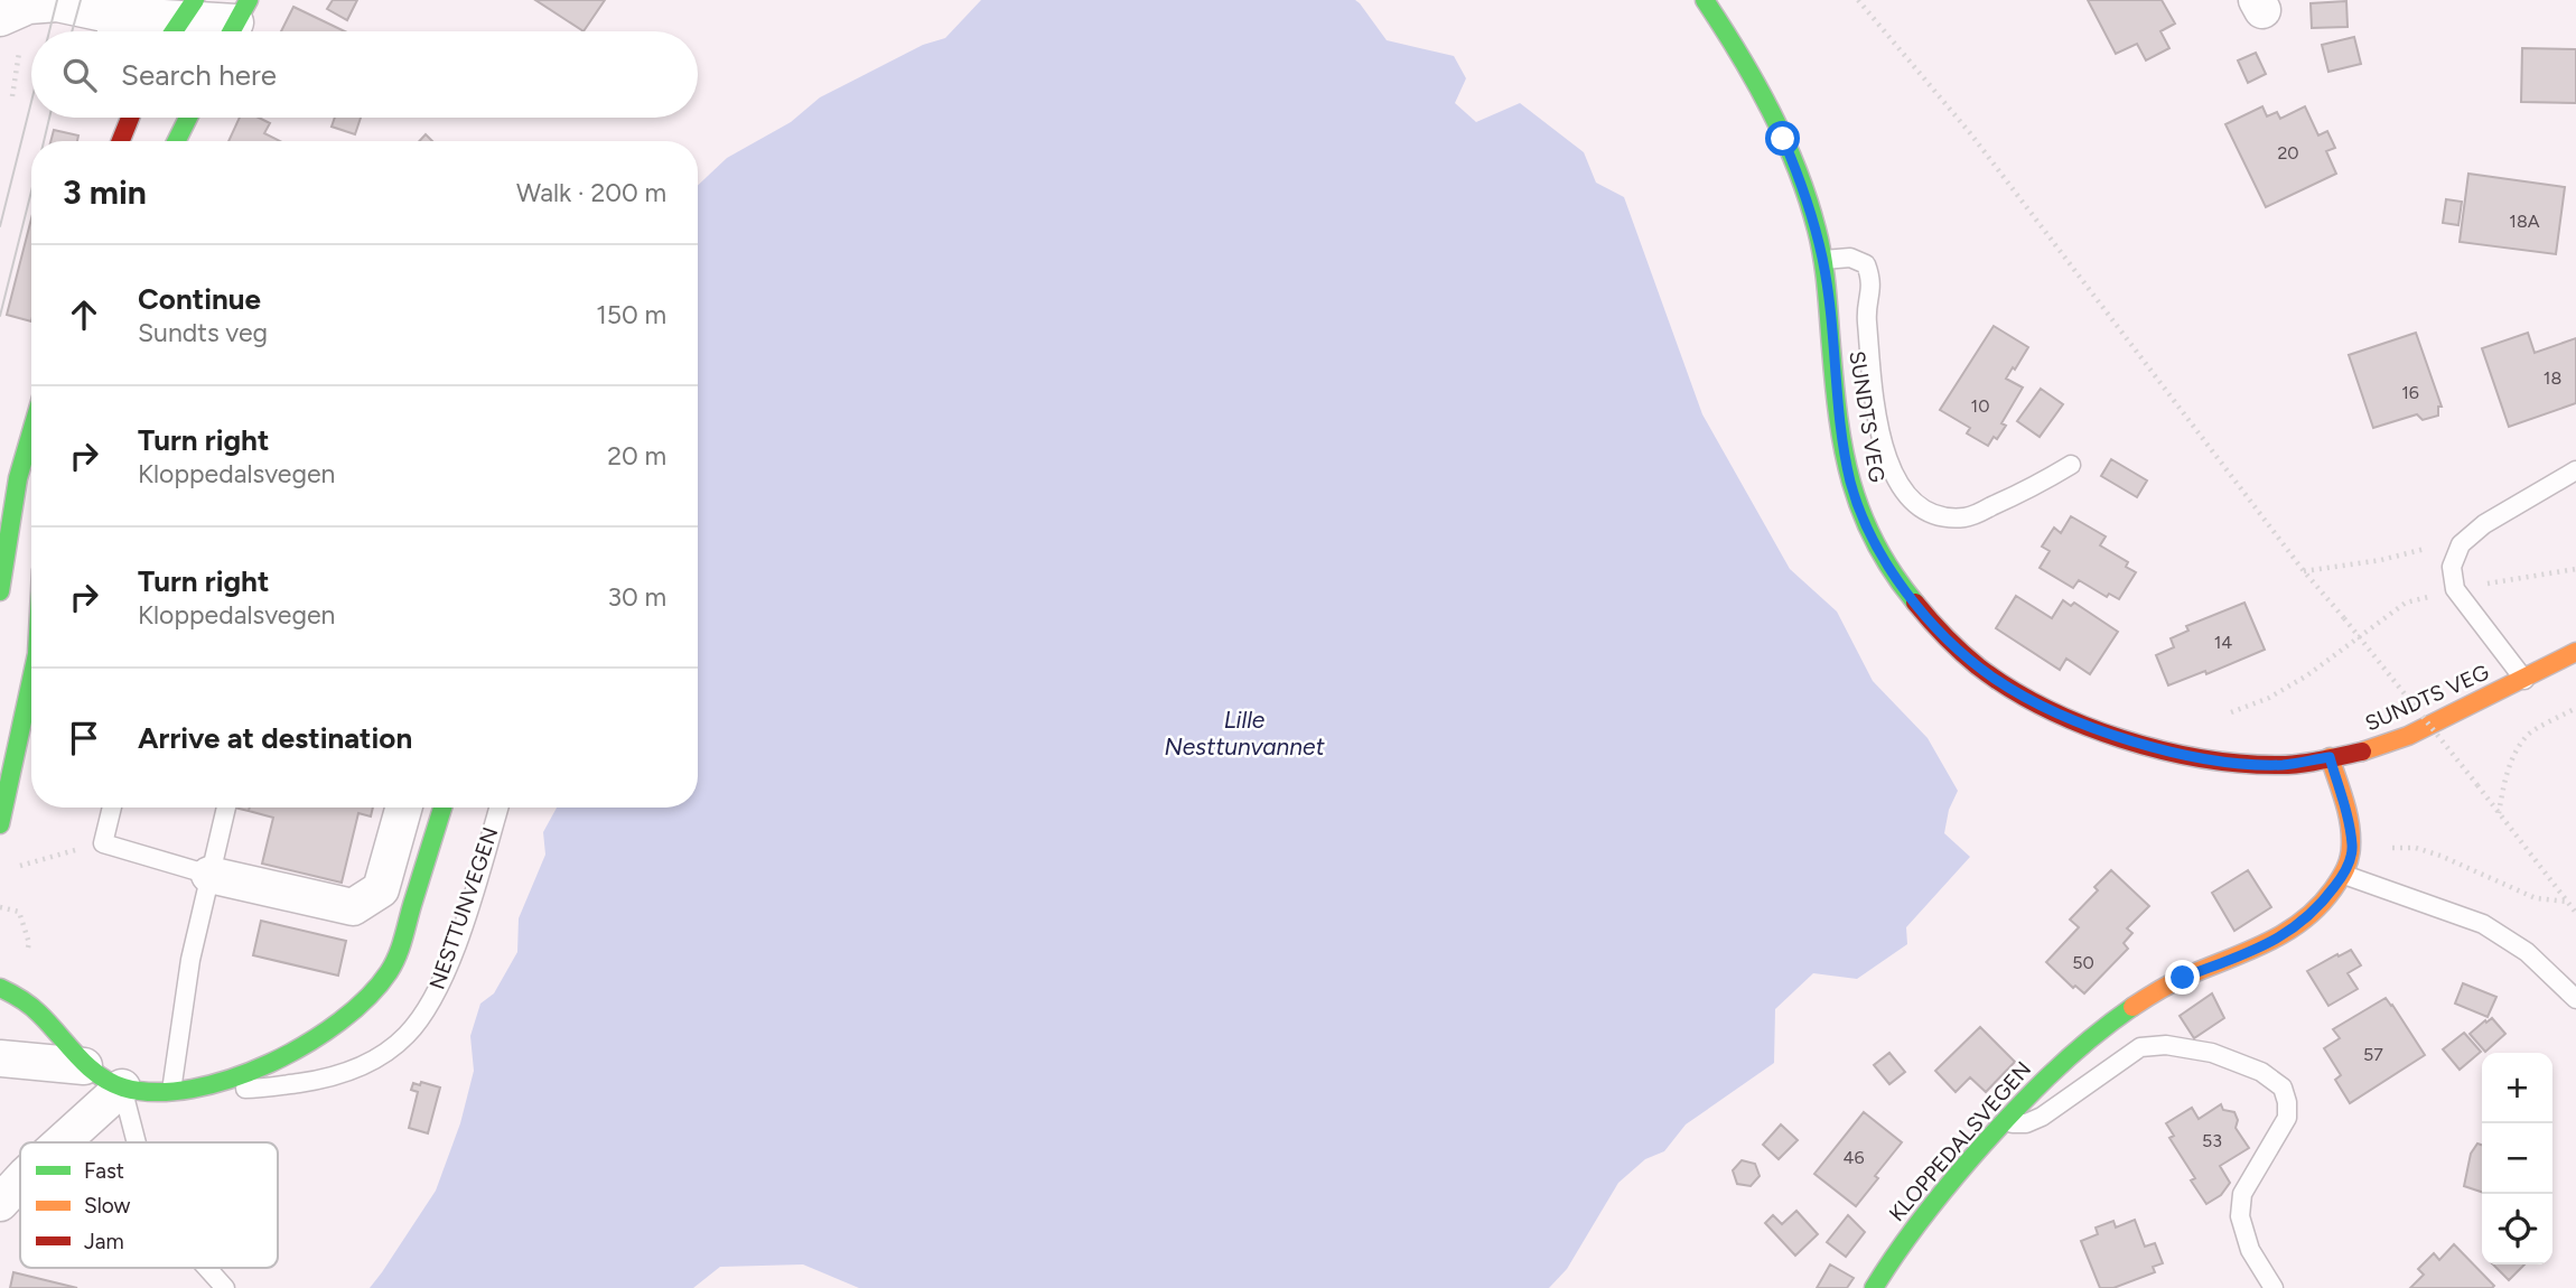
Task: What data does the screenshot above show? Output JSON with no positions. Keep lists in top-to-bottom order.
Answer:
{
  "streets": {
    "street": ["SUNDTS VEG", "KLOPPEDALSVEGEN"],
    "lane": ["NESTTUNVEGEN"]
  },
  "crossings": [
    ["SUNDTS VEG", "KLOPPEDALSVEGEN"]
  ],
  "water": ["Lille Nesttunvannet"],
  "house_numbers": [
    "20",
    "18A",
    "18",
    "16",
    "10",
    "14",
    "50",
    "57",
    "53",
    "46"
  ],
  "legend": ["Fast", "Slow", "Jam"],
  "page": {
    "search": "Search here",
    "heading": ["3 min", "Walk · 200 m"],
    "list": [
      ["Continue", "Sundts veg", "150 m"],
      ["Turn right", "Kloppedalsvegen", "20 m"],
      ["Turn right", "Kloppedalsvegen", "30 m"],
      "Arrive at destination"
    ],
    "map_buttons": ["+", "−"]
  }
}
